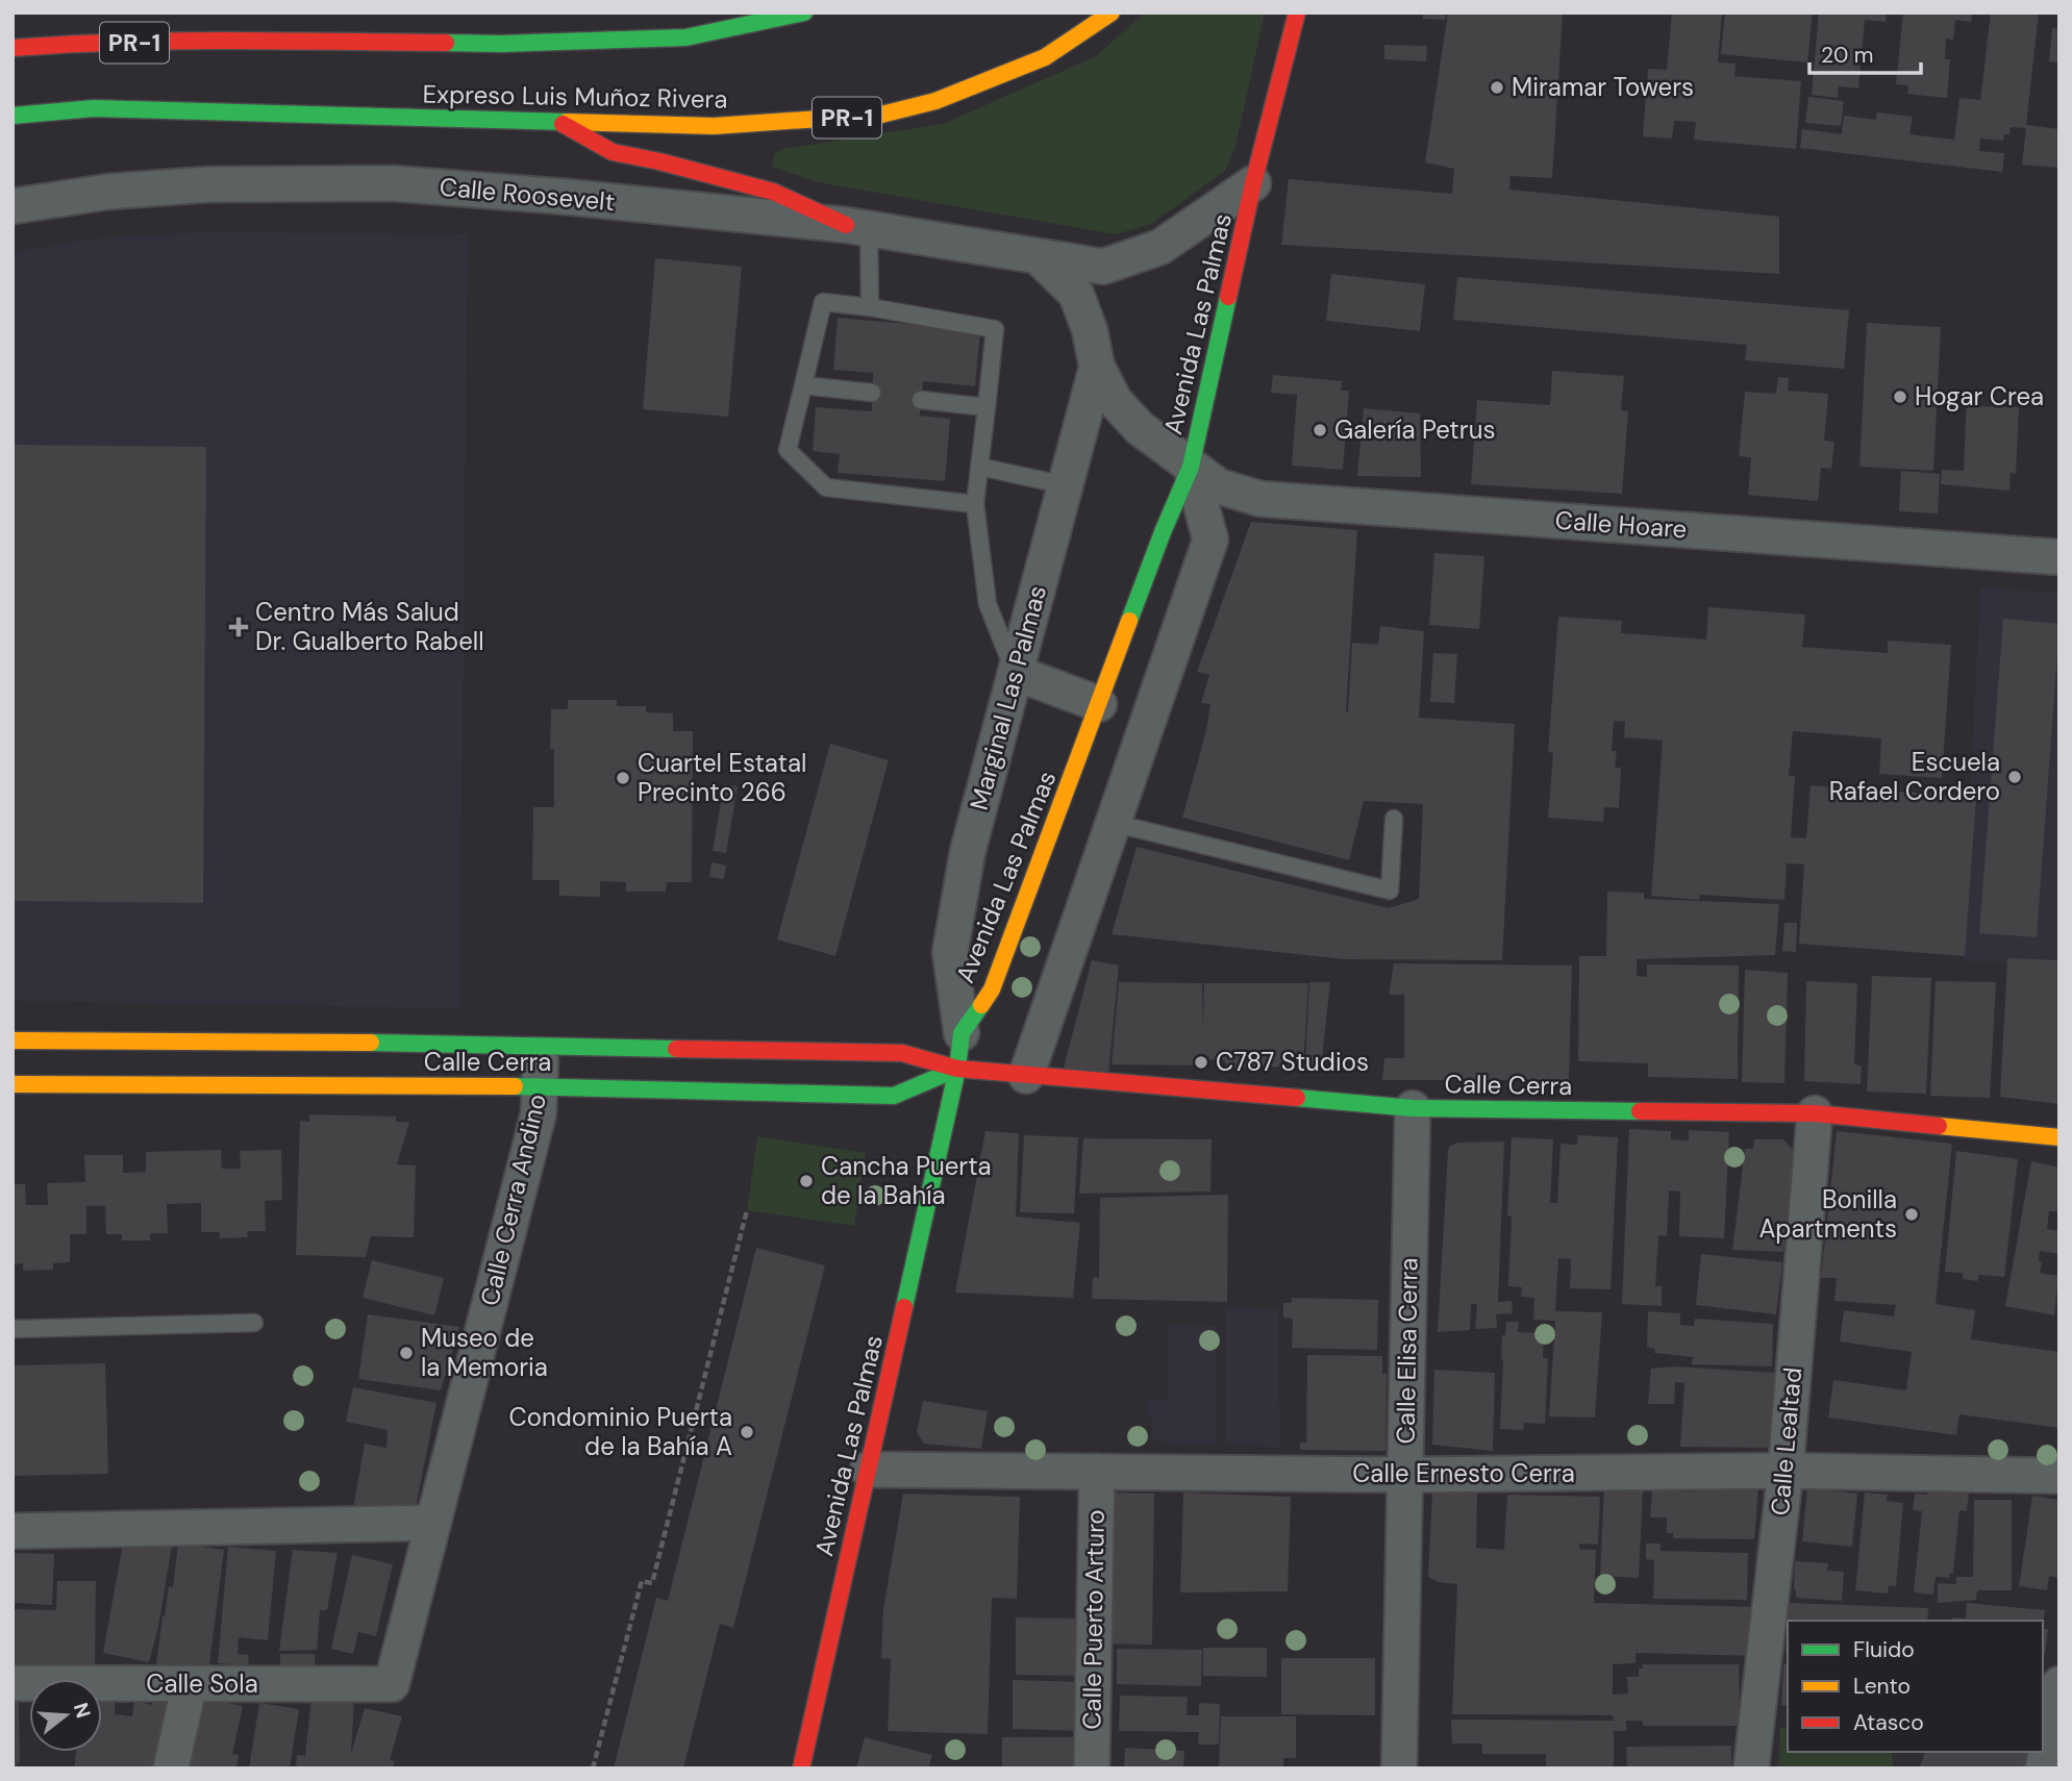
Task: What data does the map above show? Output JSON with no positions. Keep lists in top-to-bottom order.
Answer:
{
  "streets": {
    "main road": [
      "PR-1",
      "Expreso Luis Muñoz Rivera",
      "Avenida Las Palmas",
      "Calle Cerra"
    ],
    "street": [
      "Calle Roosevelt",
      "Calle Hoare",
      "Marginal Las Palmas",
      "Calle Cerra Andino",
      "Calle Elisa Cerra",
      "Calle Lealtad",
      "Calle Ernesto Cerra",
      "Calle Puerto Arturo",
      "Calle Sola"
    ]
  },
  "crossings": [
    ["Calle Roosevelt", "Avenida Las Palmas"],
    ["Calle Roosevelt", "Calle Hoare"],
    ["Avenida Las Palmas", "Calle Hoare"],
    ["Avenida Las Palmas", "Marginal Las Palmas"],
    ["Avenida Las Palmas", "Calle Cerra"],
    ["Avenida Las Palmas", "Calle Ernesto Cerra"],
    ["Calle Hoare", "Marginal Las Palmas"],
    ["Calle Cerra", "Calle Cerra Andino"],
    ["Calle Cerra", "Calle Elisa Cerra"],
    ["Calle Cerra", "Calle Lealtad"],
    ["Calle Cerra Andino", "Calle Sola"],
    ["Calle Elisa Cerra", "Calle Ernesto Cerra"],
    ["Calle Lealtad", "Calle Ernesto Cerra"],
    ["Calle Ernesto Cerra", "Calle Puerto Arturo"]
  ],
  "places": {
    "other": [
      "Miramar Towers",
      "Hogar Crea",
      "Galería Petrus",
      "Escuela Rafael Cordero",
      "Cuartel Estatal Precinto 266",
      "C787 Studios",
      "Cancha Puerta de la Bahía",
      "Bonilla Apartments",
      "Museo de la Memoria",
      "Condominio Puerta de la Bahía A"
    ],
    "health": ["Centro Más Salud Dr. Gualberto Rabell"]
  },
  "legend": ["Fluido", "Lento", "Atasco"],
  "scale_bar": "20 m",
  "north": "right"
}
